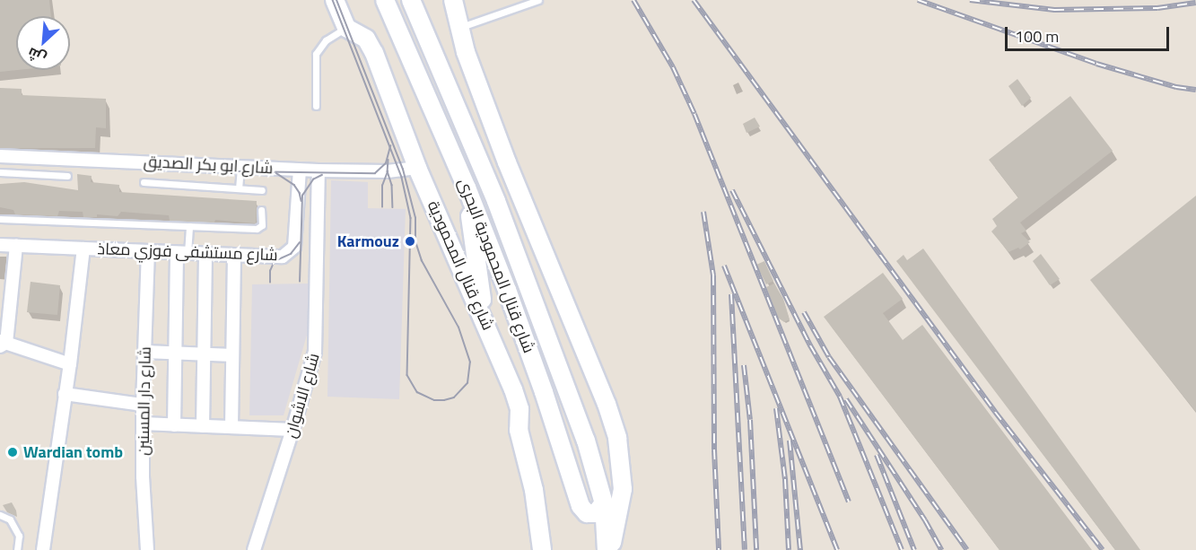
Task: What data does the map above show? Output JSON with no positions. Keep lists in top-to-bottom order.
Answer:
{
  "streets": {
    "main road": ["شارع قنال المحمودية", "شارع قنال المحمودية البحرى"],
    "street": [
      "شارع ابو بكر الصديق",
      "شارع مستشفى فوزي معاذ",
      "شارع الاشوان",
      "شارع دار المسنين"
    ]
  },
  "crossings": [
    ["شارع ابو بكر الصديق", "شارع مستشفى فوزي معاذ"],
    ["شارع ابو بكر الصديق", "شارع قنال المحمودية"],
    ["شارع ابو بكر الصديق", "شارع الاشوان"],
    ["شارع مستشفى فوزي معاذ", "شارع دار المسنين"]
  ],
  "places": ["Karmouz", "Wardian tomb"],
  "scale_bar": "100 m",
  "north": "bottom left"
}
